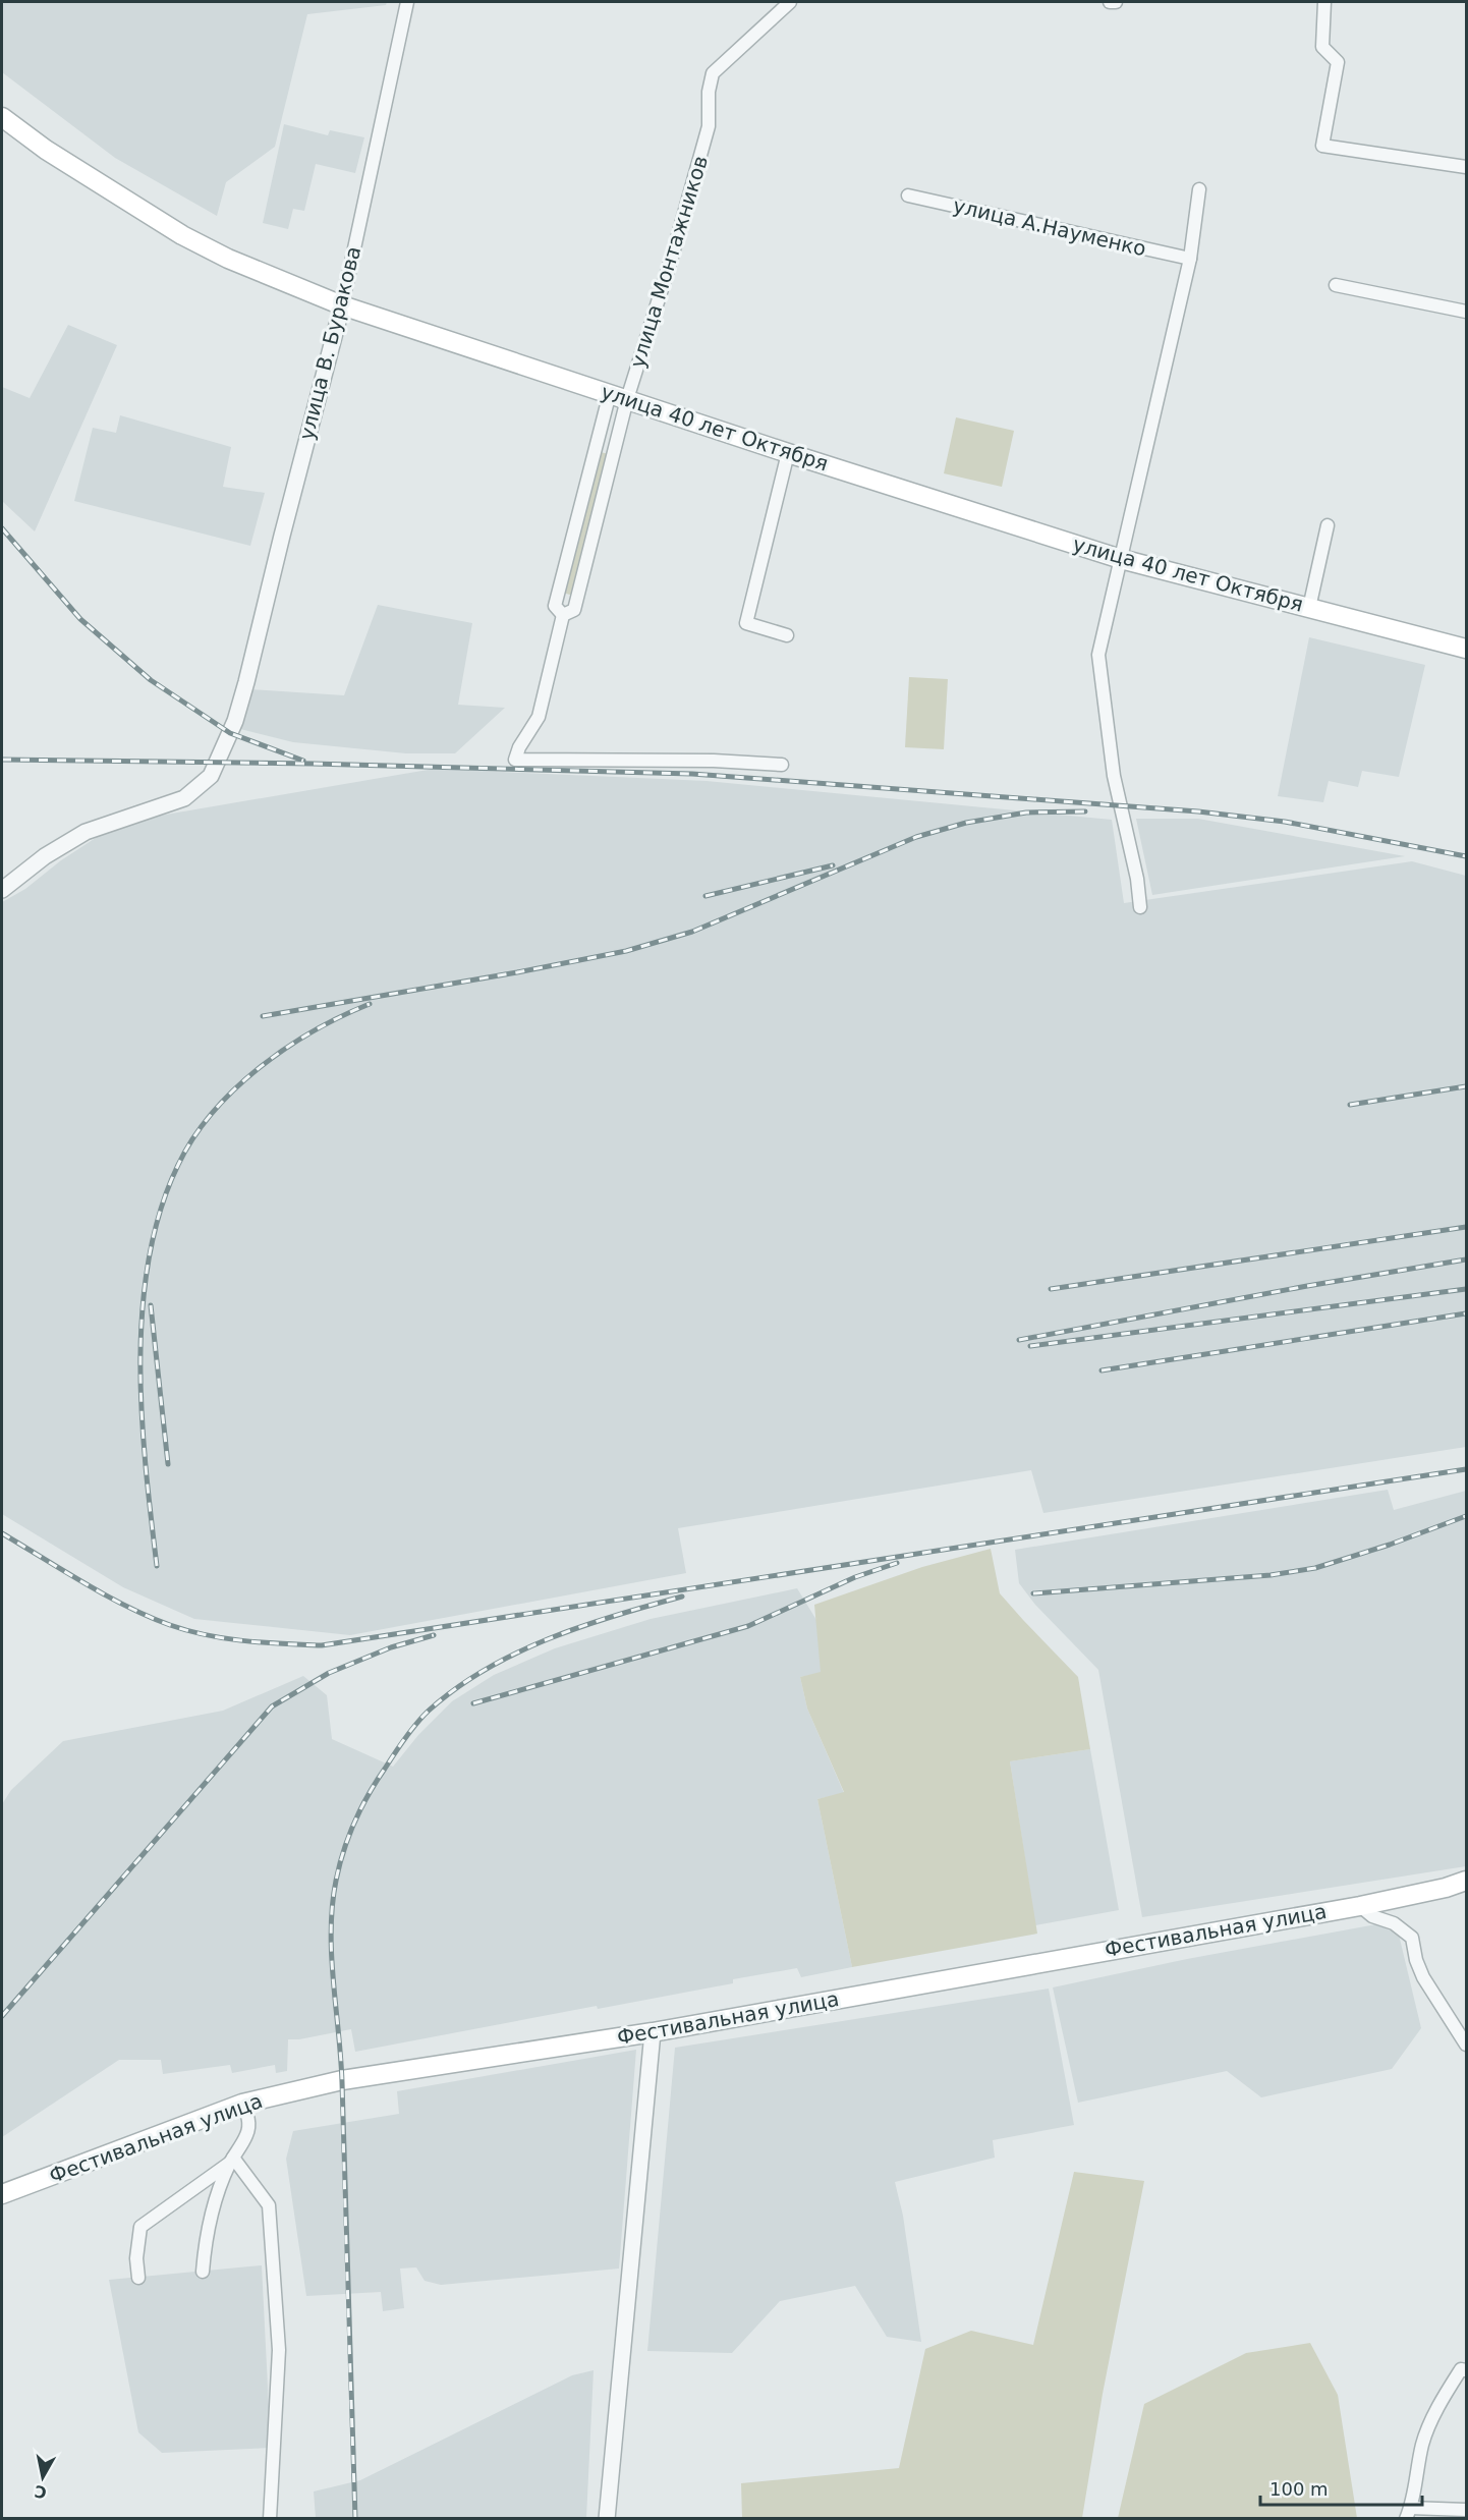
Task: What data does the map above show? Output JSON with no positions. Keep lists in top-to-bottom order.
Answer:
{
  "streets": {
    "main road": ["улица 40 лет Октября", "Фестивальная улица"],
    "street": ["улица А.Науменко", "улица Монтажников", "улица В. Буракова"]
  },
  "crossings": [
    ["улица Монтажников", "улица 40 лет Октября"],
    ["улица В. Буракова", "улица 40 лет Октября"]
  ],
  "scale_bar": "100 m",
  "north": "bottom"
}
